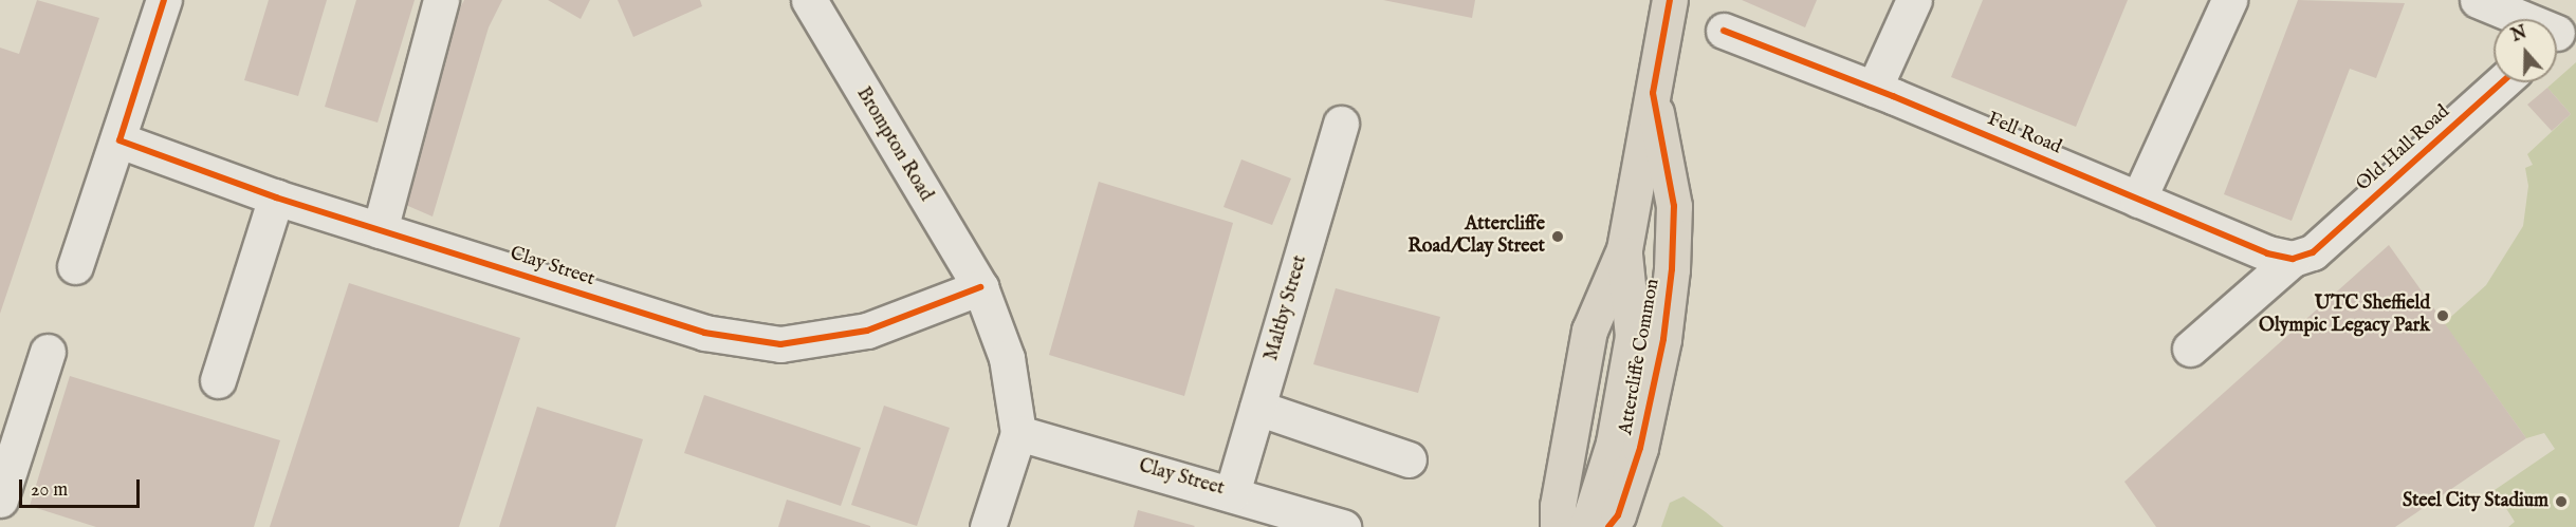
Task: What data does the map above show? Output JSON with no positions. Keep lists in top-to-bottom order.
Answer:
{
  "streets": {
    "main road": ["Attercliffe Common"],
    "street": [
      "Fell Road",
      "Brompton Road",
      "Old Hall Road",
      "Clay Street",
      "Maltby Street"
    ]
  },
  "crossings": [
    ["Fell Road", "Old Hall Road"],
    ["Brompton Road", "Clay Street"],
    ["Clay Street", "Maltby Street"]
  ],
  "places": ["Attercliffe Road/Clay Street", "UTC Sheffield Olympic Legacy Park", "Steel City Stadium"],
  "scale_bar": "20 m",
  "north": "top"
}
